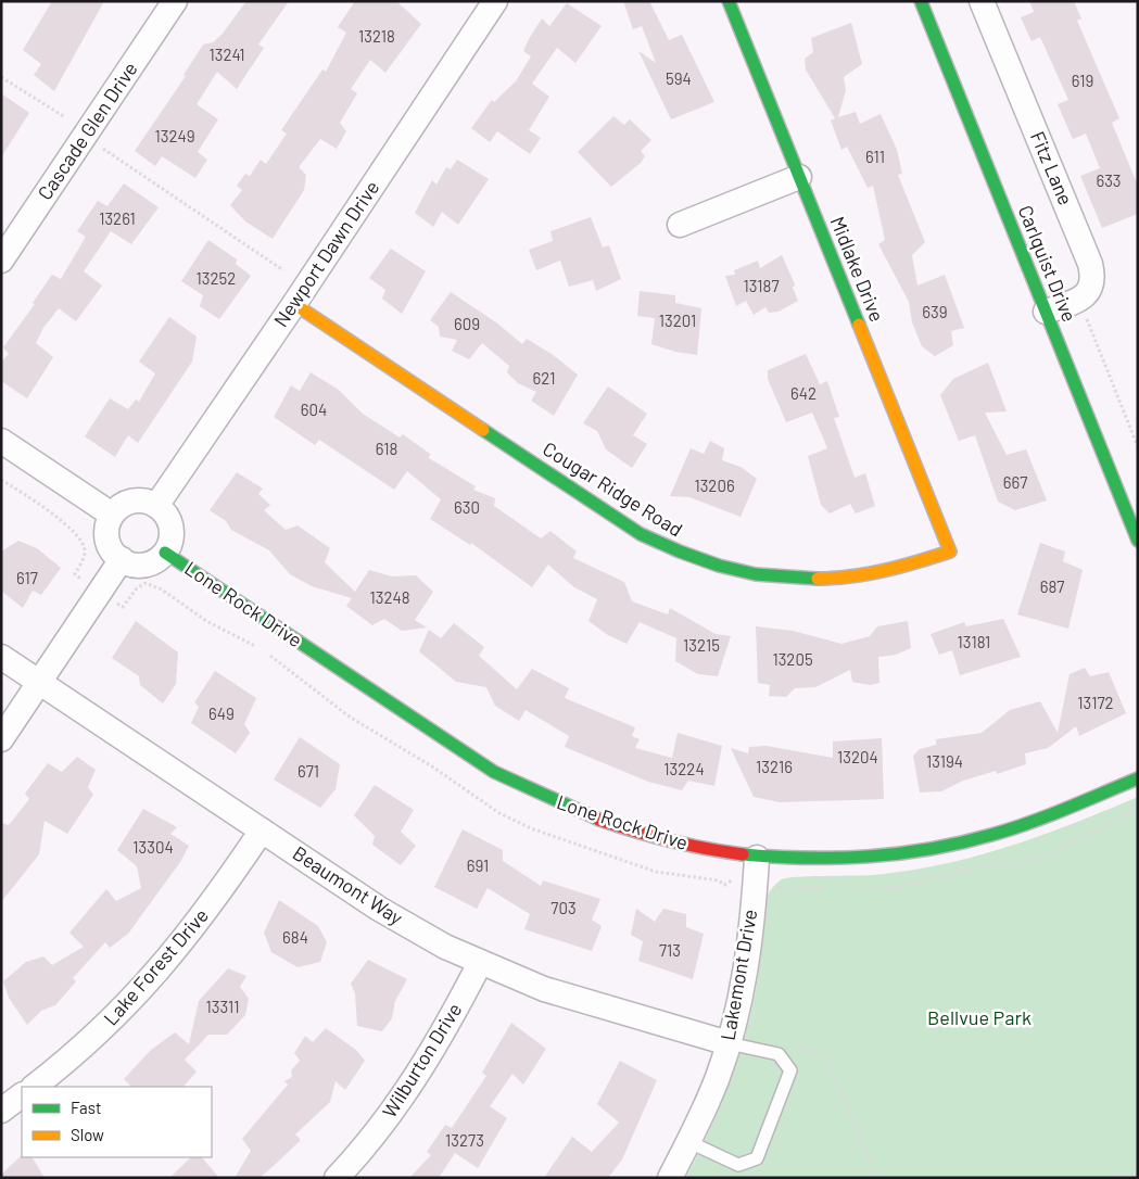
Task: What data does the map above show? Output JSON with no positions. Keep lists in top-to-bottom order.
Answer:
{
  "streets": {
    "street": [
      "Cascade Glen Drive",
      "Fitz Lane",
      "Newport Dawn Drive",
      "Carlquist Drive",
      "Midlake Drive",
      "Cougar Ridge Road",
      "Lone Rock Drive",
      "Beaumont Way",
      "Lake Forest Drive",
      "Lakemont Drive",
      "Wilburton Drive"
    ]
  },
  "crossings": [
    ["Fitz Lane", "Carlquist Drive"],
    ["Newport Dawn Drive", "Cougar Ridge Road"],
    ["Newport Dawn Drive", "Lone Rock Drive"],
    ["Midlake Drive", "Cougar Ridge Road"],
    ["Lone Rock Drive", "Lakemont Drive"],
    ["Beaumont Way", "Lake Forest Drive"],
    ["Beaumont Way", "Lakemont Drive"],
    ["Beaumont Way", "Wilburton Drive"]
  ],
  "parks": ["Bellvue Park"],
  "house_numbers": [
    "13218",
    "13241",
    "594",
    "619",
    "13249",
    "611",
    "633",
    "13261",
    "13252",
    "13187",
    "639",
    "13201",
    "609",
    "621",
    "642",
    "604",
    "618",
    "667",
    "13206",
    "630",
    "617",
    "687",
    "13248",
    "13181",
    "13215",
    "13205",
    "13172",
    "649",
    "13204",
    "13194",
    "13216",
    "13224",
    "671",
    "13304",
    "691",
    "703",
    "684",
    "713",
    "13311",
    "13273"
  ],
  "legend": ["Fast", "Slow"]
}
